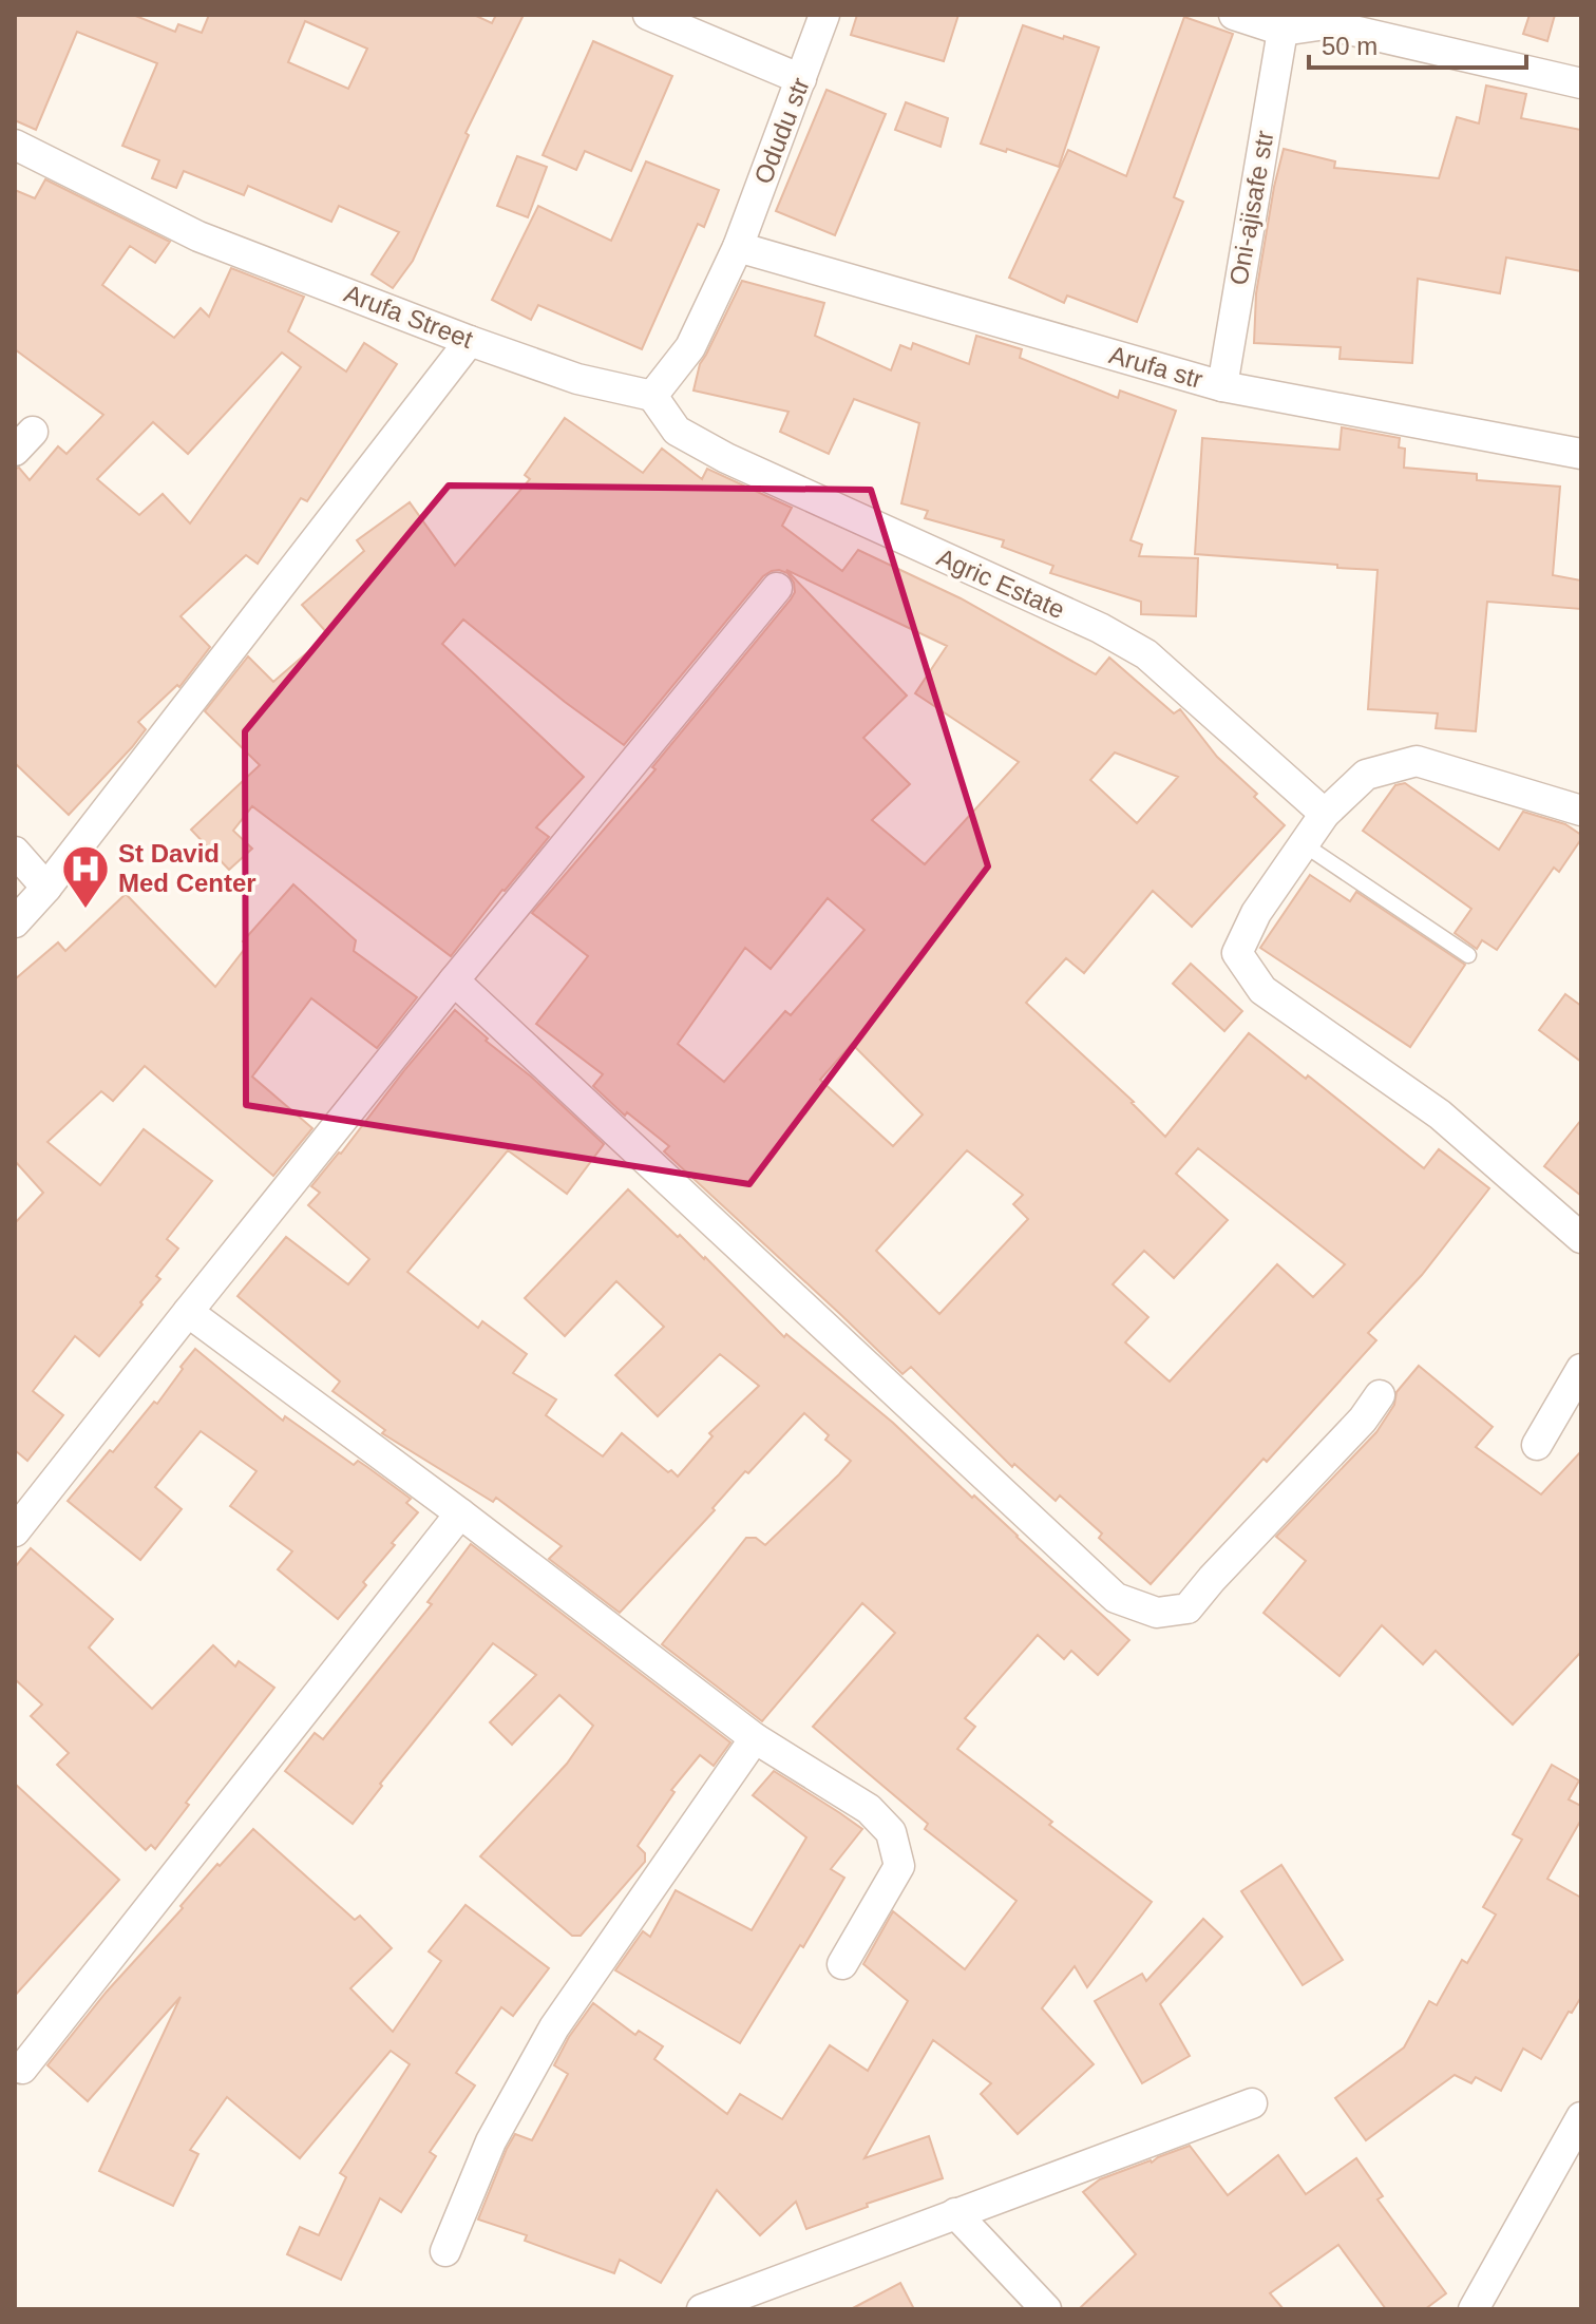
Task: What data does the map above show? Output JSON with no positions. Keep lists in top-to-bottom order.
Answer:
{
  "streets": {
    "street": [
      "Odudu str",
      "Oni-ajisafe str",
      "Arufa Street",
      "Arufa str",
      "Agric Estate"
    ]
  },
  "crossings": [
    ["Odudu str", "Arufa str"],
    ["Oni-ajisafe str", "Arufa str"],
    ["Arufa Street", "Agric Estate"]
  ],
  "places": {
    "hospital": ["St David Med Center"]
  },
  "scale_bar": "50 m"
}
